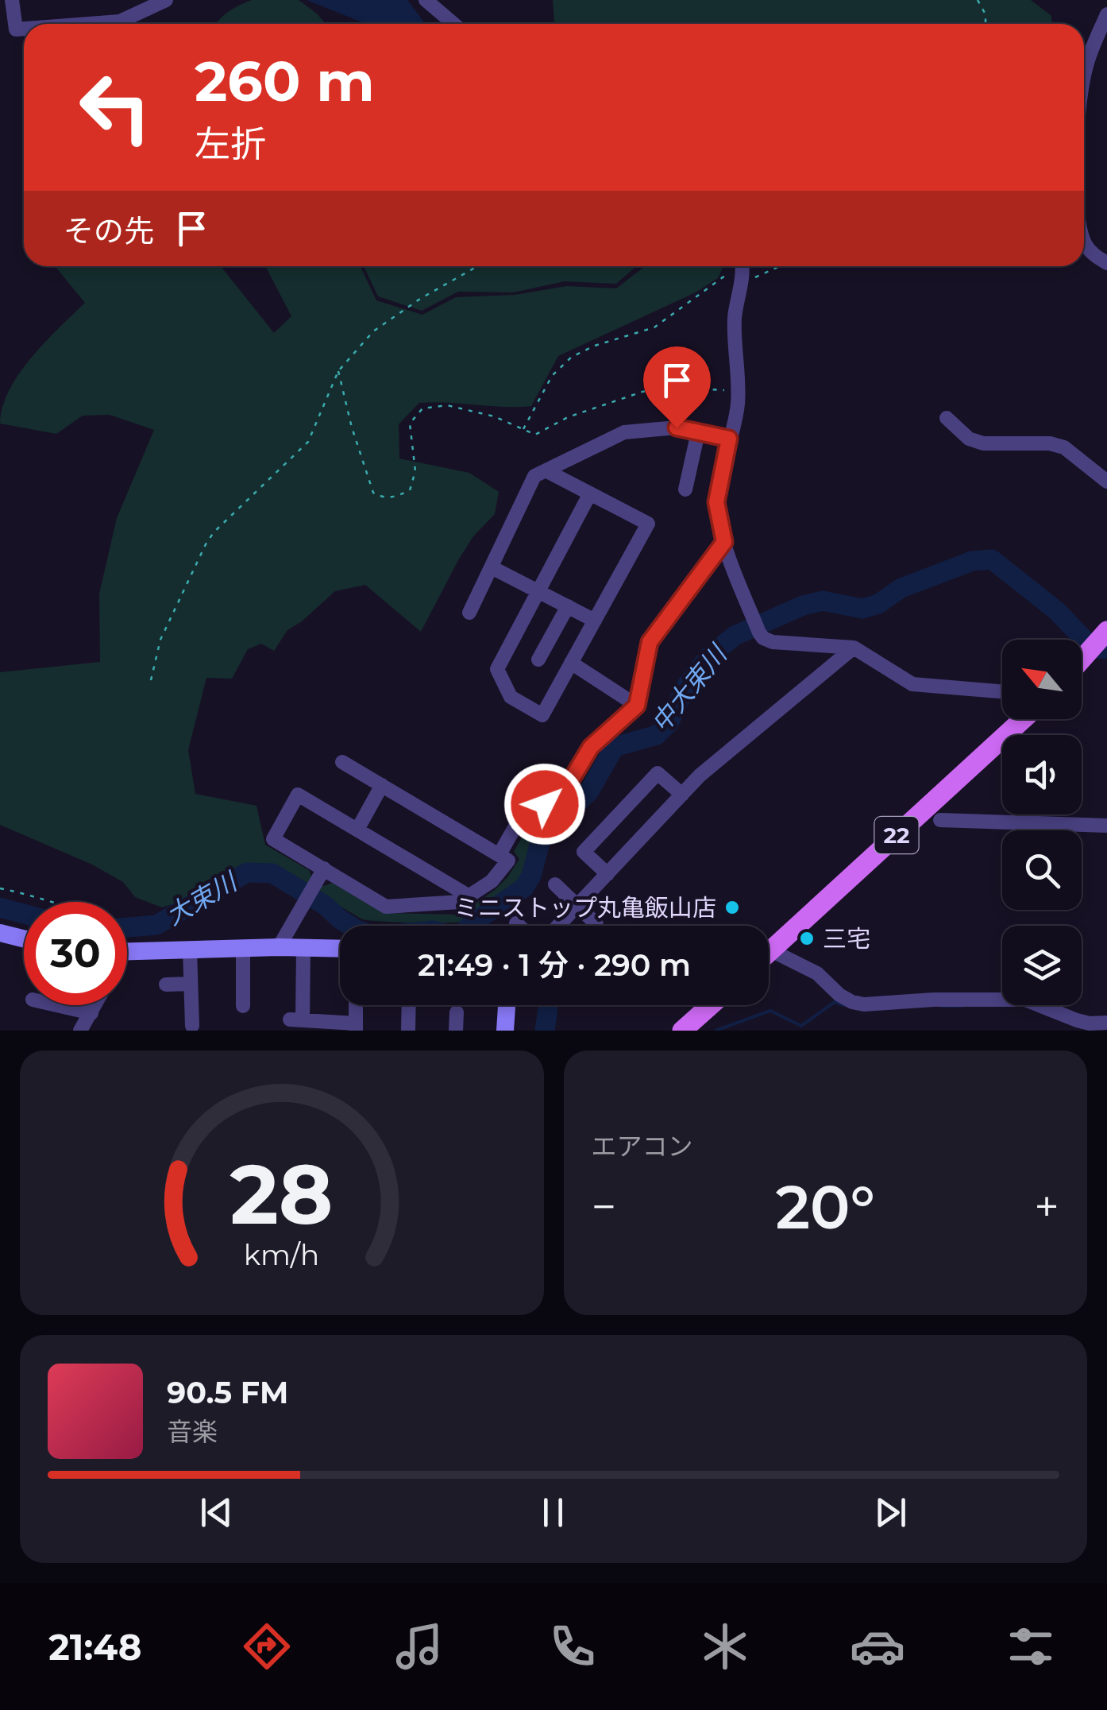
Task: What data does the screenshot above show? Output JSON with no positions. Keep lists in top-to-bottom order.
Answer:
{
  "streets": {
    "main road": ["22"]
  },
  "water": ["中大束川", "大束川"],
  "places": ["ミニストップ丸亀飯山店", "三宅"],
  "north": "top left",
  "page": {
    "turn": ["260 m", "左折"],
    "then": "その先",
    "limit": "30",
    "trip": "21:49 · 1 分 · 290 m",
    "tile": "エアコン",
    "heat": ["−", "20°", "+"],
    "song": ["90.5 FM", "音楽"],
    "tabs": "21:48",
    "gauge": ["28", "km/h"]
  }
}
